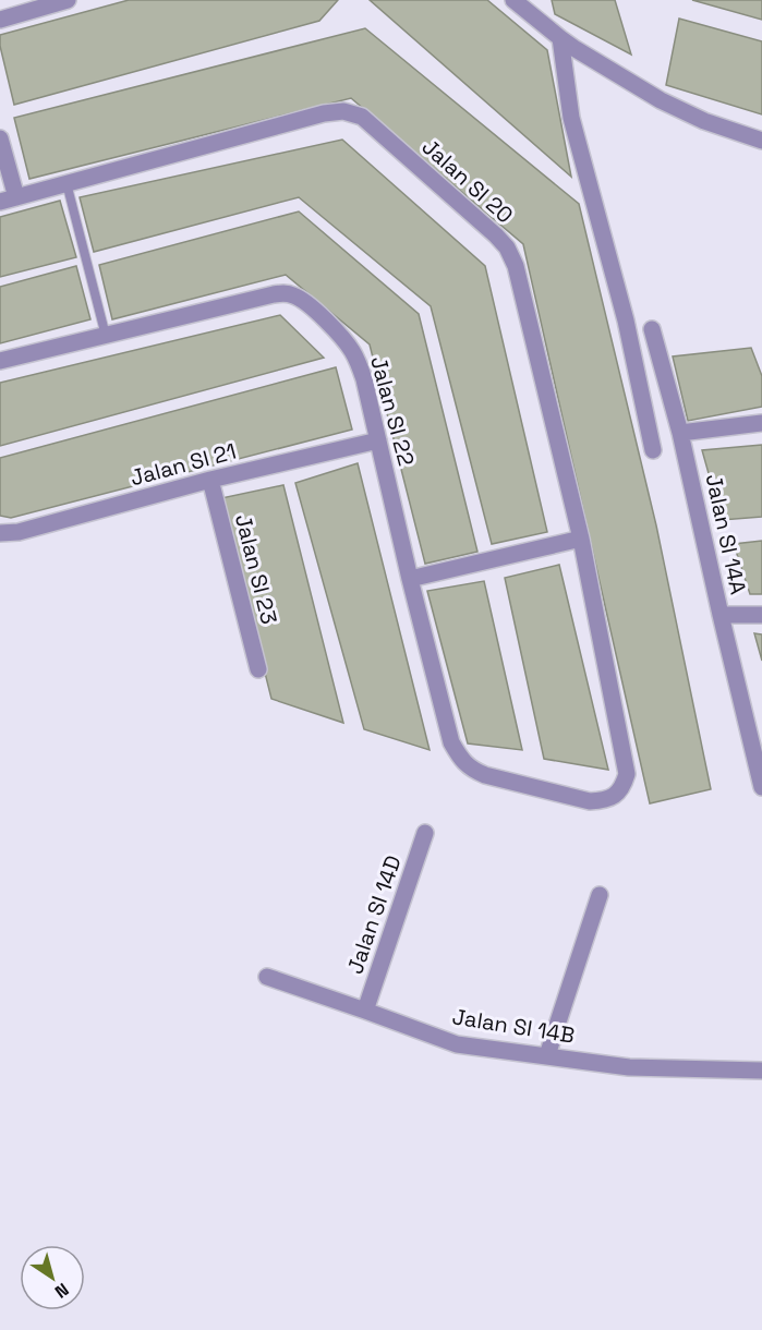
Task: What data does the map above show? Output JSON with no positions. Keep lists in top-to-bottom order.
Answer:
{
  "streets": {
    "street": [
      "Jalan SI 20",
      "Jalan SI 22",
      "Jalan SI 21",
      "Jalan SI 14A",
      "Jalan SI 23",
      "Jalan SI 14D",
      "Jalan SI 14B"
    ]
  },
  "crossings": [
    ["Jalan SI 20", "Jalan SI 22"],
    ["Jalan SI 22", "Jalan SI 21"],
    ["Jalan SI 21", "Jalan SI 23"],
    ["Jalan SI 14D", "Jalan SI 14B"]
  ],
  "north": "bottom right"
}
